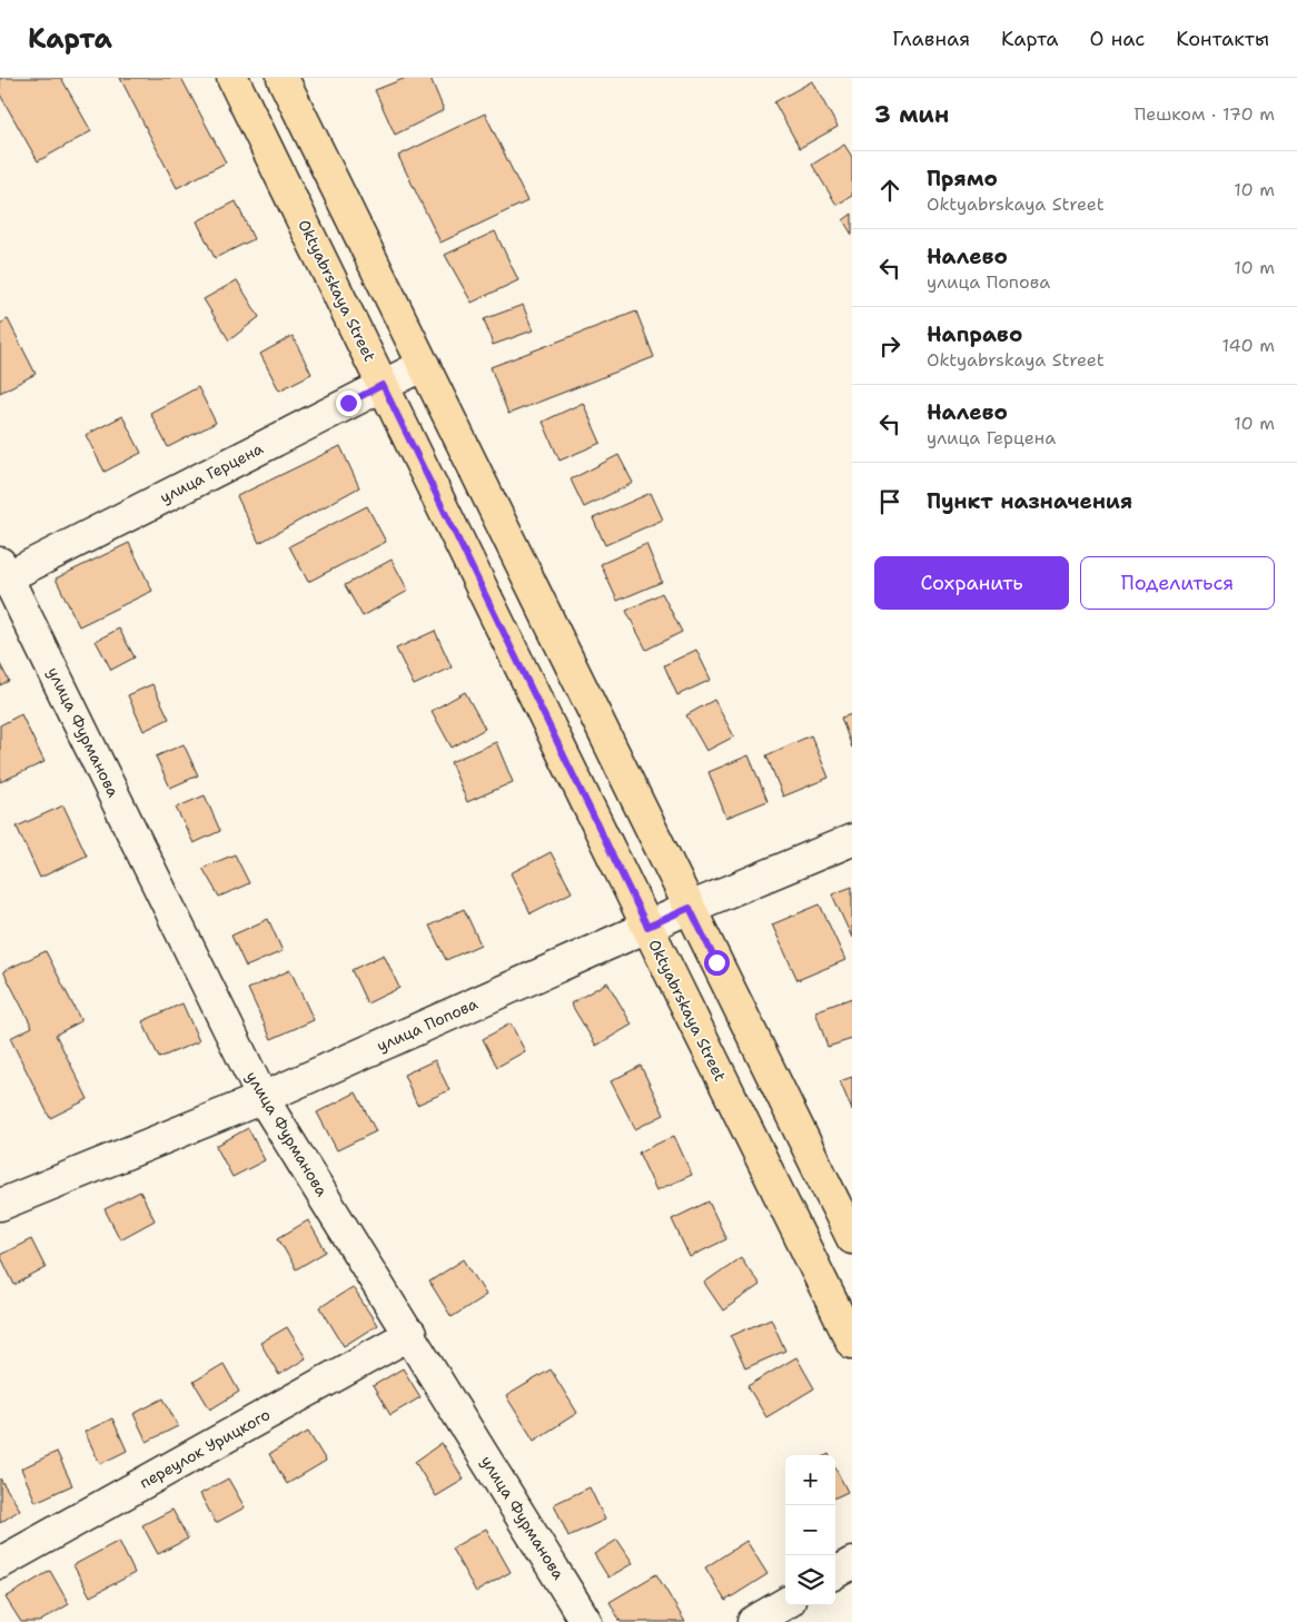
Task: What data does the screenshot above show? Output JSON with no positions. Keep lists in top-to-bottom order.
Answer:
{
  "streets": {
    "main road": ["Oktyabrskaya Street"],
    "street": [
      "улица Герцена",
      "улица Фурманова",
      "улица Попова",
      "переулок Урицкого"
    ]
  },
  "crossings": [
    ["Oktyabrskaya Street", "улица Герцена"],
    ["Oktyabrskaya Street", "улица Попова"],
    ["улица Герцена", "улица Фурманова"],
    ["улица Фурманова", "улица Попова"],
    ["улица Фурманова", "переулок Урицкого"]
  ],
  "page": {
    "header": "Карта",
    "nav": [
      "Главная",
      "Карта",
      "О нас",
      "Контакты"
    ],
    "heading": ["3 мин", "Пешком · 170 m"],
    "list": [
      ["Прямо", "Oktyabrskaya Street", "10 m"],
      ["Налево", "улица Попова", "10 m"],
      ["Направо", "Oktyabrskaya Street", "140 m"],
      ["Налево", "улица Герцена", "10 m"],
      "Пункт назначения"
    ],
    "buttons": ["Сохранить", "Поделиться"],
    "map_buttons": ["+", "−"]
  }
}
